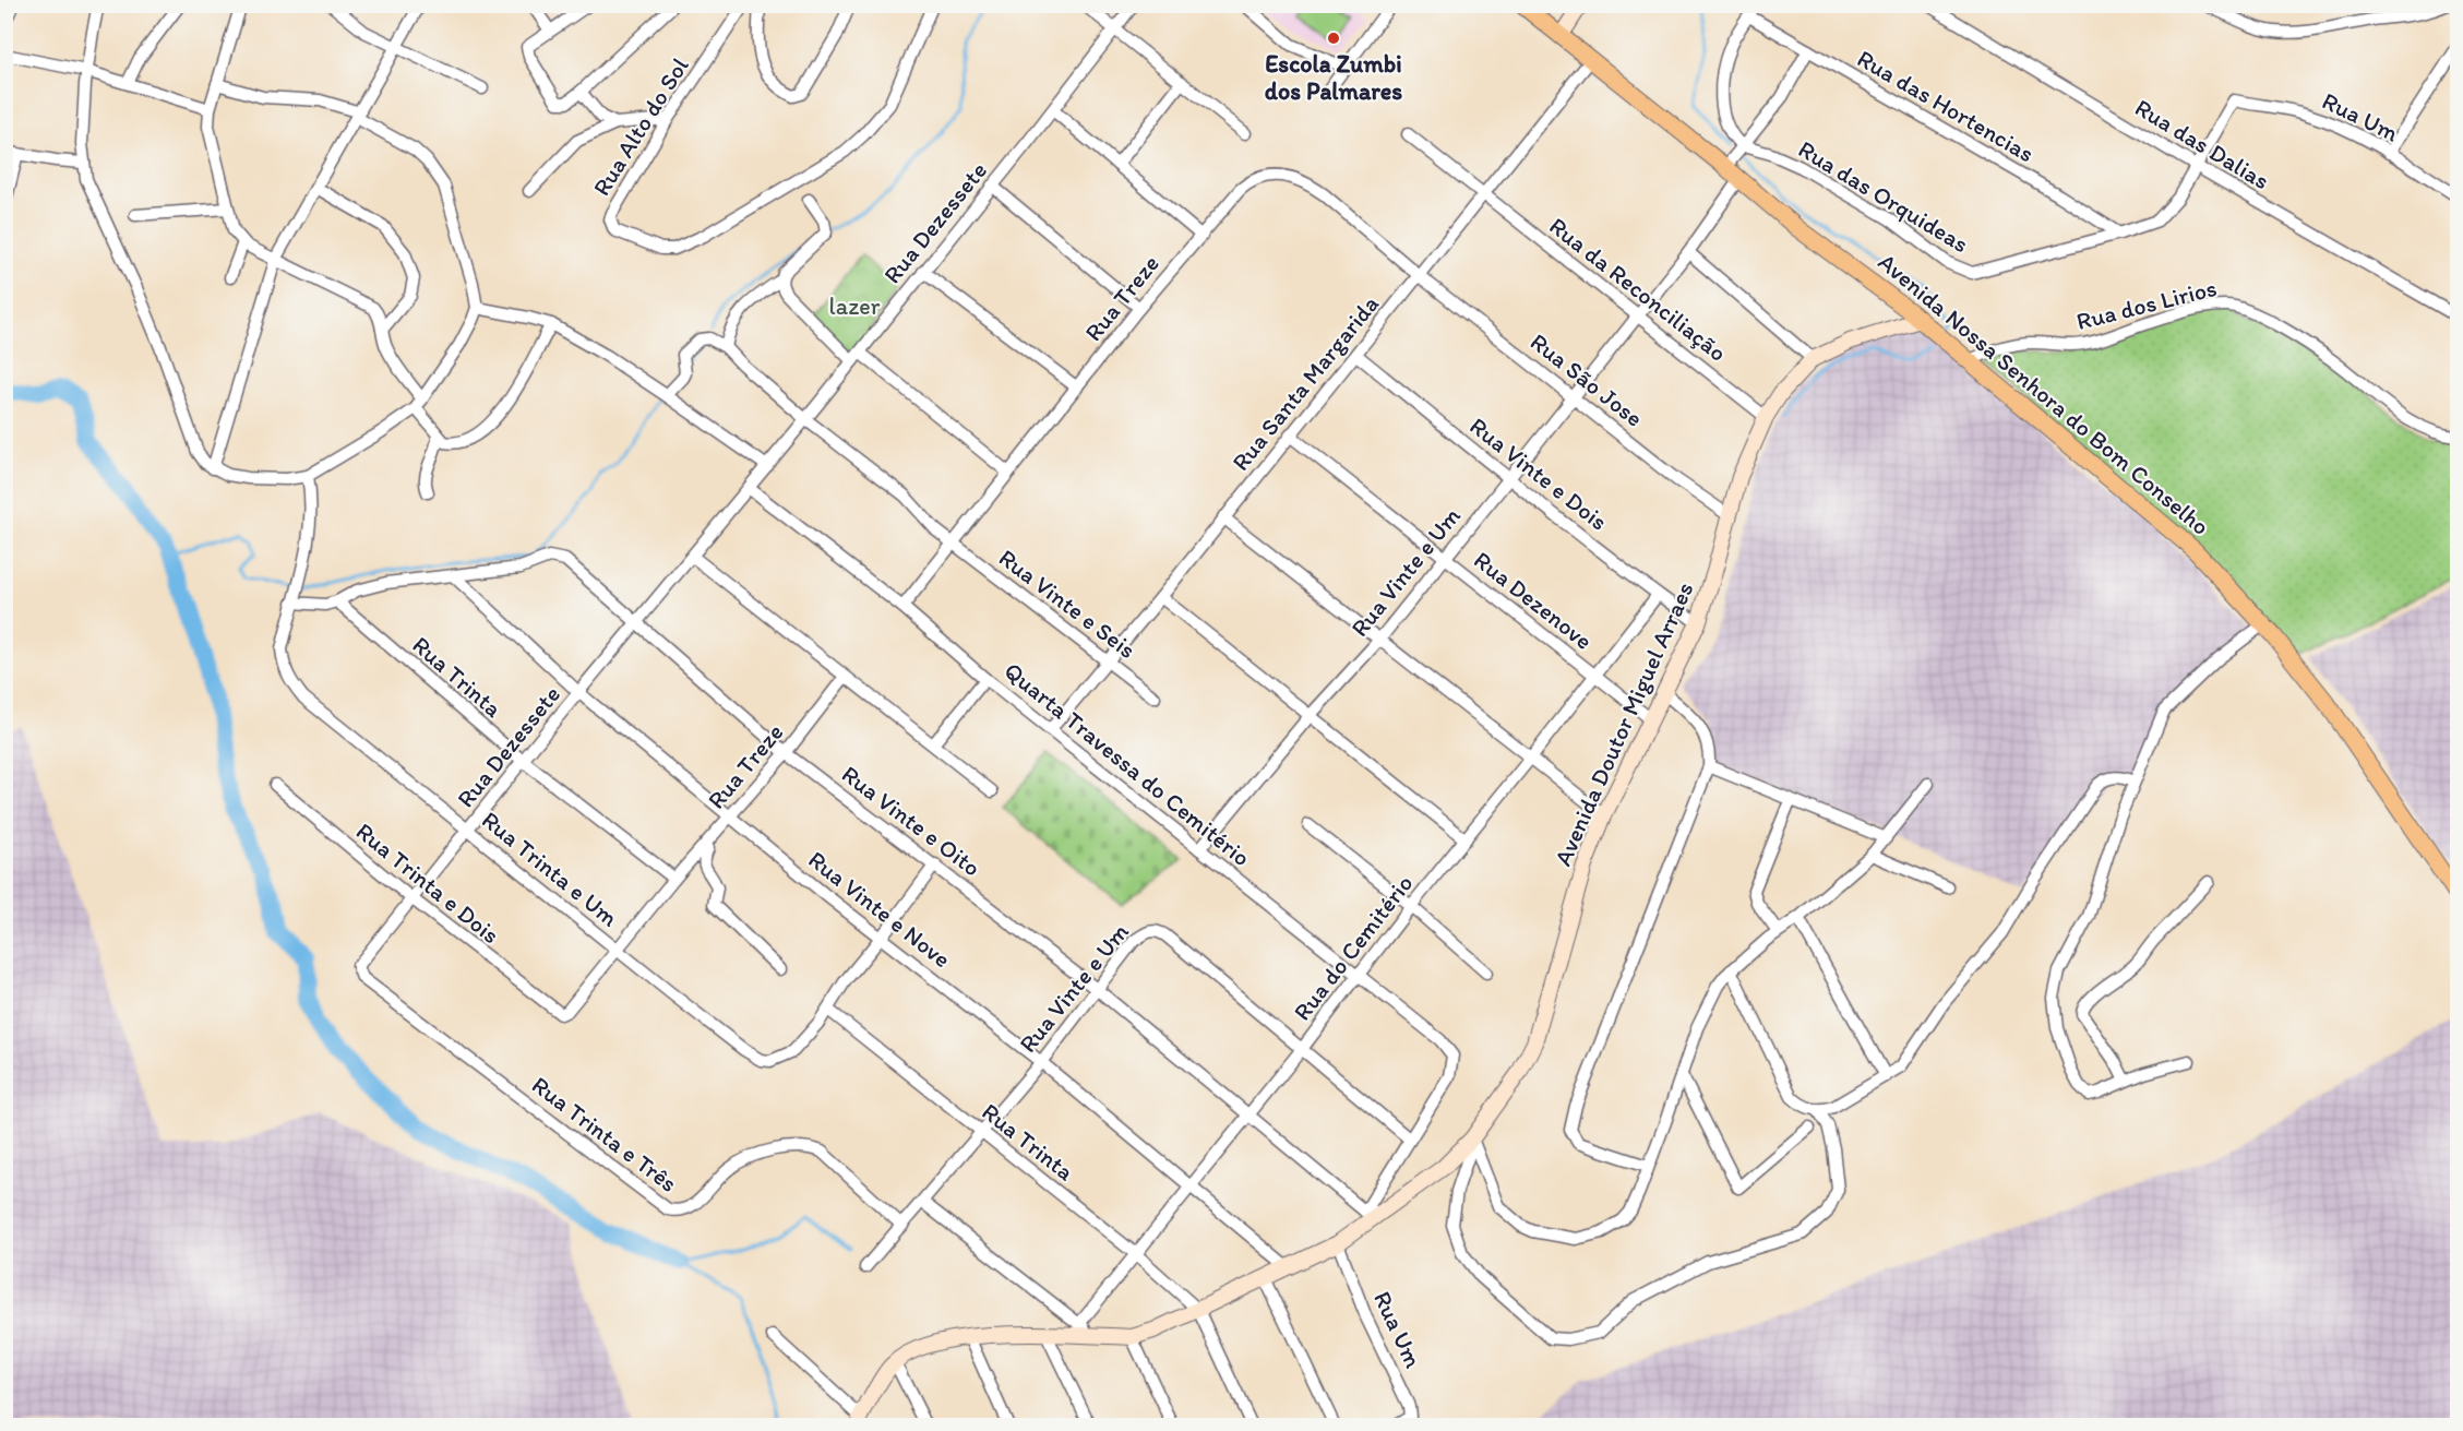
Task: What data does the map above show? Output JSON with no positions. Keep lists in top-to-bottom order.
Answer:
{
  "streets": {
    "main road": ["Avenida Nossa Senhora do Bom Conselho", "Avenida Doutor Miguel Arraes"],
    "street": [
      "Rua das Hortencias",
      "Rua Um",
      "Rua Alto do Sol",
      "Rua das Dalias",
      "Rua das Orquideas",
      "Rua Dezessete",
      "Rua da Reconciliação",
      "Rua Treze",
      "Rua dos Lirios",
      "Rua São Jose",
      "Rua Santa Margarida",
      "Rua Vinte e Dois",
      "Rua Vinte e Um",
      "Rua Dezenove",
      "Rua Vinte e Seis",
      "Rua Trinta",
      "Quarta Travessa do Cemitério",
      "Rua Vinte e Oito",
      "Rua Trinta e Um",
      "Rua Trinta e Dois",
      "Rua Vinte e Nove",
      "Rua do Cemitério",
      "Rua Trinta e Três"
    ]
  },
  "crossings": [
    ["Rua das Hortencias", "Rua das Orquideas"],
    ["Rua Um", "Rua das Orquideas"],
    ["Rua Um", "Avenida Doutor Miguel Arraes"],
    ["Rua das Dalias", "Rua das Orquideas"],
    ["Rua Dezessete", "Rua Vinte e Seis"],
    ["Rua Dezessete", "Rua Trinta"],
    ["Rua Dezessete", "Quarta Travessa do Cemitério"],
    ["Rua Dezessete", "Rua Vinte e Oito"],
    ["Rua Dezessete", "Rua Trinta e Um"],
    ["Rua Dezessete", "Rua Trinta e Dois"],
    ["Rua Dezessete", "Rua Vinte e Nove"],
    ["Rua Dezessete", "Rua Trinta e Três"],
    ["Rua da Reconciliação", "Rua Santa Margarida"],
    ["Rua da Reconciliação", "Rua Vinte e Um"],
    ["Rua da Reconciliação", "Avenida Doutor Miguel Arraes"],
    ["Rua Treze", "Rua São Jose"],
    ["Rua Treze", "Rua Santa Margarida"],
    ["Rua Treze", "Rua Vinte e Seis"],
    ["Rua Treze", "Rua Trinta"],
    ["Rua Treze", "Quarta Travessa do Cemitério"],
    ["Rua Treze", "Rua Vinte e Oito"],
    ["Rua Treze", "Rua Trinta e Um"],
    ["Rua Treze", "Rua Trinta e Dois"],
    ["Rua Treze", "Rua Vinte e Nove"],
    ["Rua dos Lirios", "Avenida Nossa Senhora do Bom Conselho"],
    ["Rua São Jose", "Rua Santa Margarida"],
    ["Rua São Jose", "Rua Vinte e Um"],
    ["Rua São Jose", "Avenida Doutor Miguel Arraes"],
    ["Rua Santa Margarida", "Avenida Nossa Senhora do Bom Conselho"],
    ["Rua Santa Margarida", "Rua Vinte e Dois"],
    ["Rua Santa Margarida", "Rua Dezenove"],
    ["Rua Santa Margarida", "Rua Vinte e Seis"],
    ["Rua Santa Margarida", "Quarta Travessa do Cemitério"],
    ["Avenida Nossa Senhora do Bom Conselho", "Rua Vinte e Um"],
    ["Avenida Nossa Senhora do Bom Conselho", "Avenida Doutor Miguel Arraes"],
    ["Rua Vinte e Dois", "Rua Vinte e Um"],
    ["Rua Vinte e Dois", "Avenida Doutor Miguel Arraes"],
    ["Rua Vinte e Dois", "Rua do Cemitério"],
    ["Rua Vinte e Um", "Rua Dezenove"],
    ["Rua Vinte e Um", "Rua Trinta"],
    ["Rua Vinte e Um", "Quarta Travessa do Cemitério"],
    ["Rua Vinte e Um", "Rua Vinte e Oito"],
    ["Rua Vinte e Um", "Rua Vinte e Nove"],
    ["Rua Vinte e Um", "Rua do Cemitério"],
    ["Rua Vinte e Um", "Rua Trinta e Três"],
    ["Rua Dezenove", "Avenida Doutor Miguel Arraes"],
    ["Rua Dezenove", "Rua do Cemitério"],
    ["Rua Trinta", "Avenida Doutor Miguel Arraes"],
    ["Rua Trinta", "Rua do Cemitério"],
    ["Avenida Doutor Miguel Arraes", "Rua Vinte e Nove"],
    ["Quarta Travessa do Cemitério", "Rua do Cemitério"],
    ["Rua Vinte e Oito", "Rua Vinte e Nove"],
    ["Rua Vinte e Oito", "Rua do Cemitério"],
    ["Rua Vinte e Nove", "Rua do Cemitério"]
  ],
  "parks": ["lazer"],
  "places": ["Escola Zumbi dos Palmares"]
}
